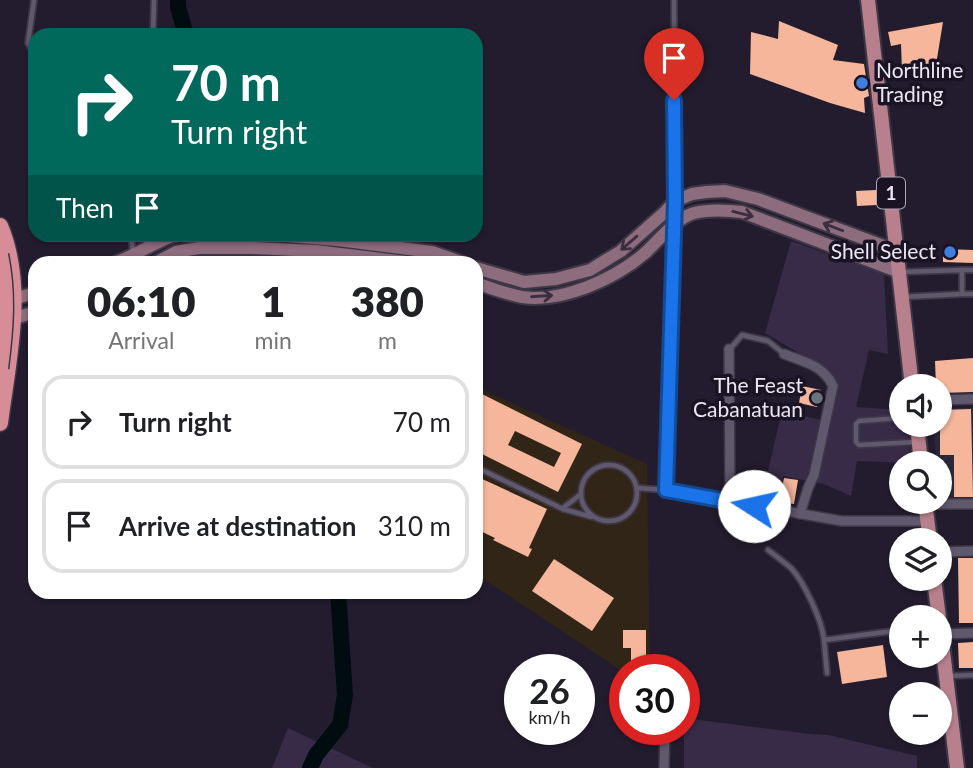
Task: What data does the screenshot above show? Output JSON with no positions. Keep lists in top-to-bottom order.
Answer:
{
  "streets": {
    "main road": ["1"]
  },
  "places": ["Northline Trading", "Shell Select", "The Feast Cabanatuan"],
  "page": {
    "turn": ["70 m", "Turn right"],
    "then": "Then",
    "eta": [
      "06:10",
      "Arrival",
      "1",
      "min",
      "380",
      "m"
    ],
    "map_buttons": ["+", "−"],
    "list": [
      {
        "name": "Turn right",
        "value": "70 m"
      },
      {
        "name": "Arrive at destination",
        "value": "310 m"
      }
    ],
    "speed": "26 km/h",
    "limit": "30"
  }
}
